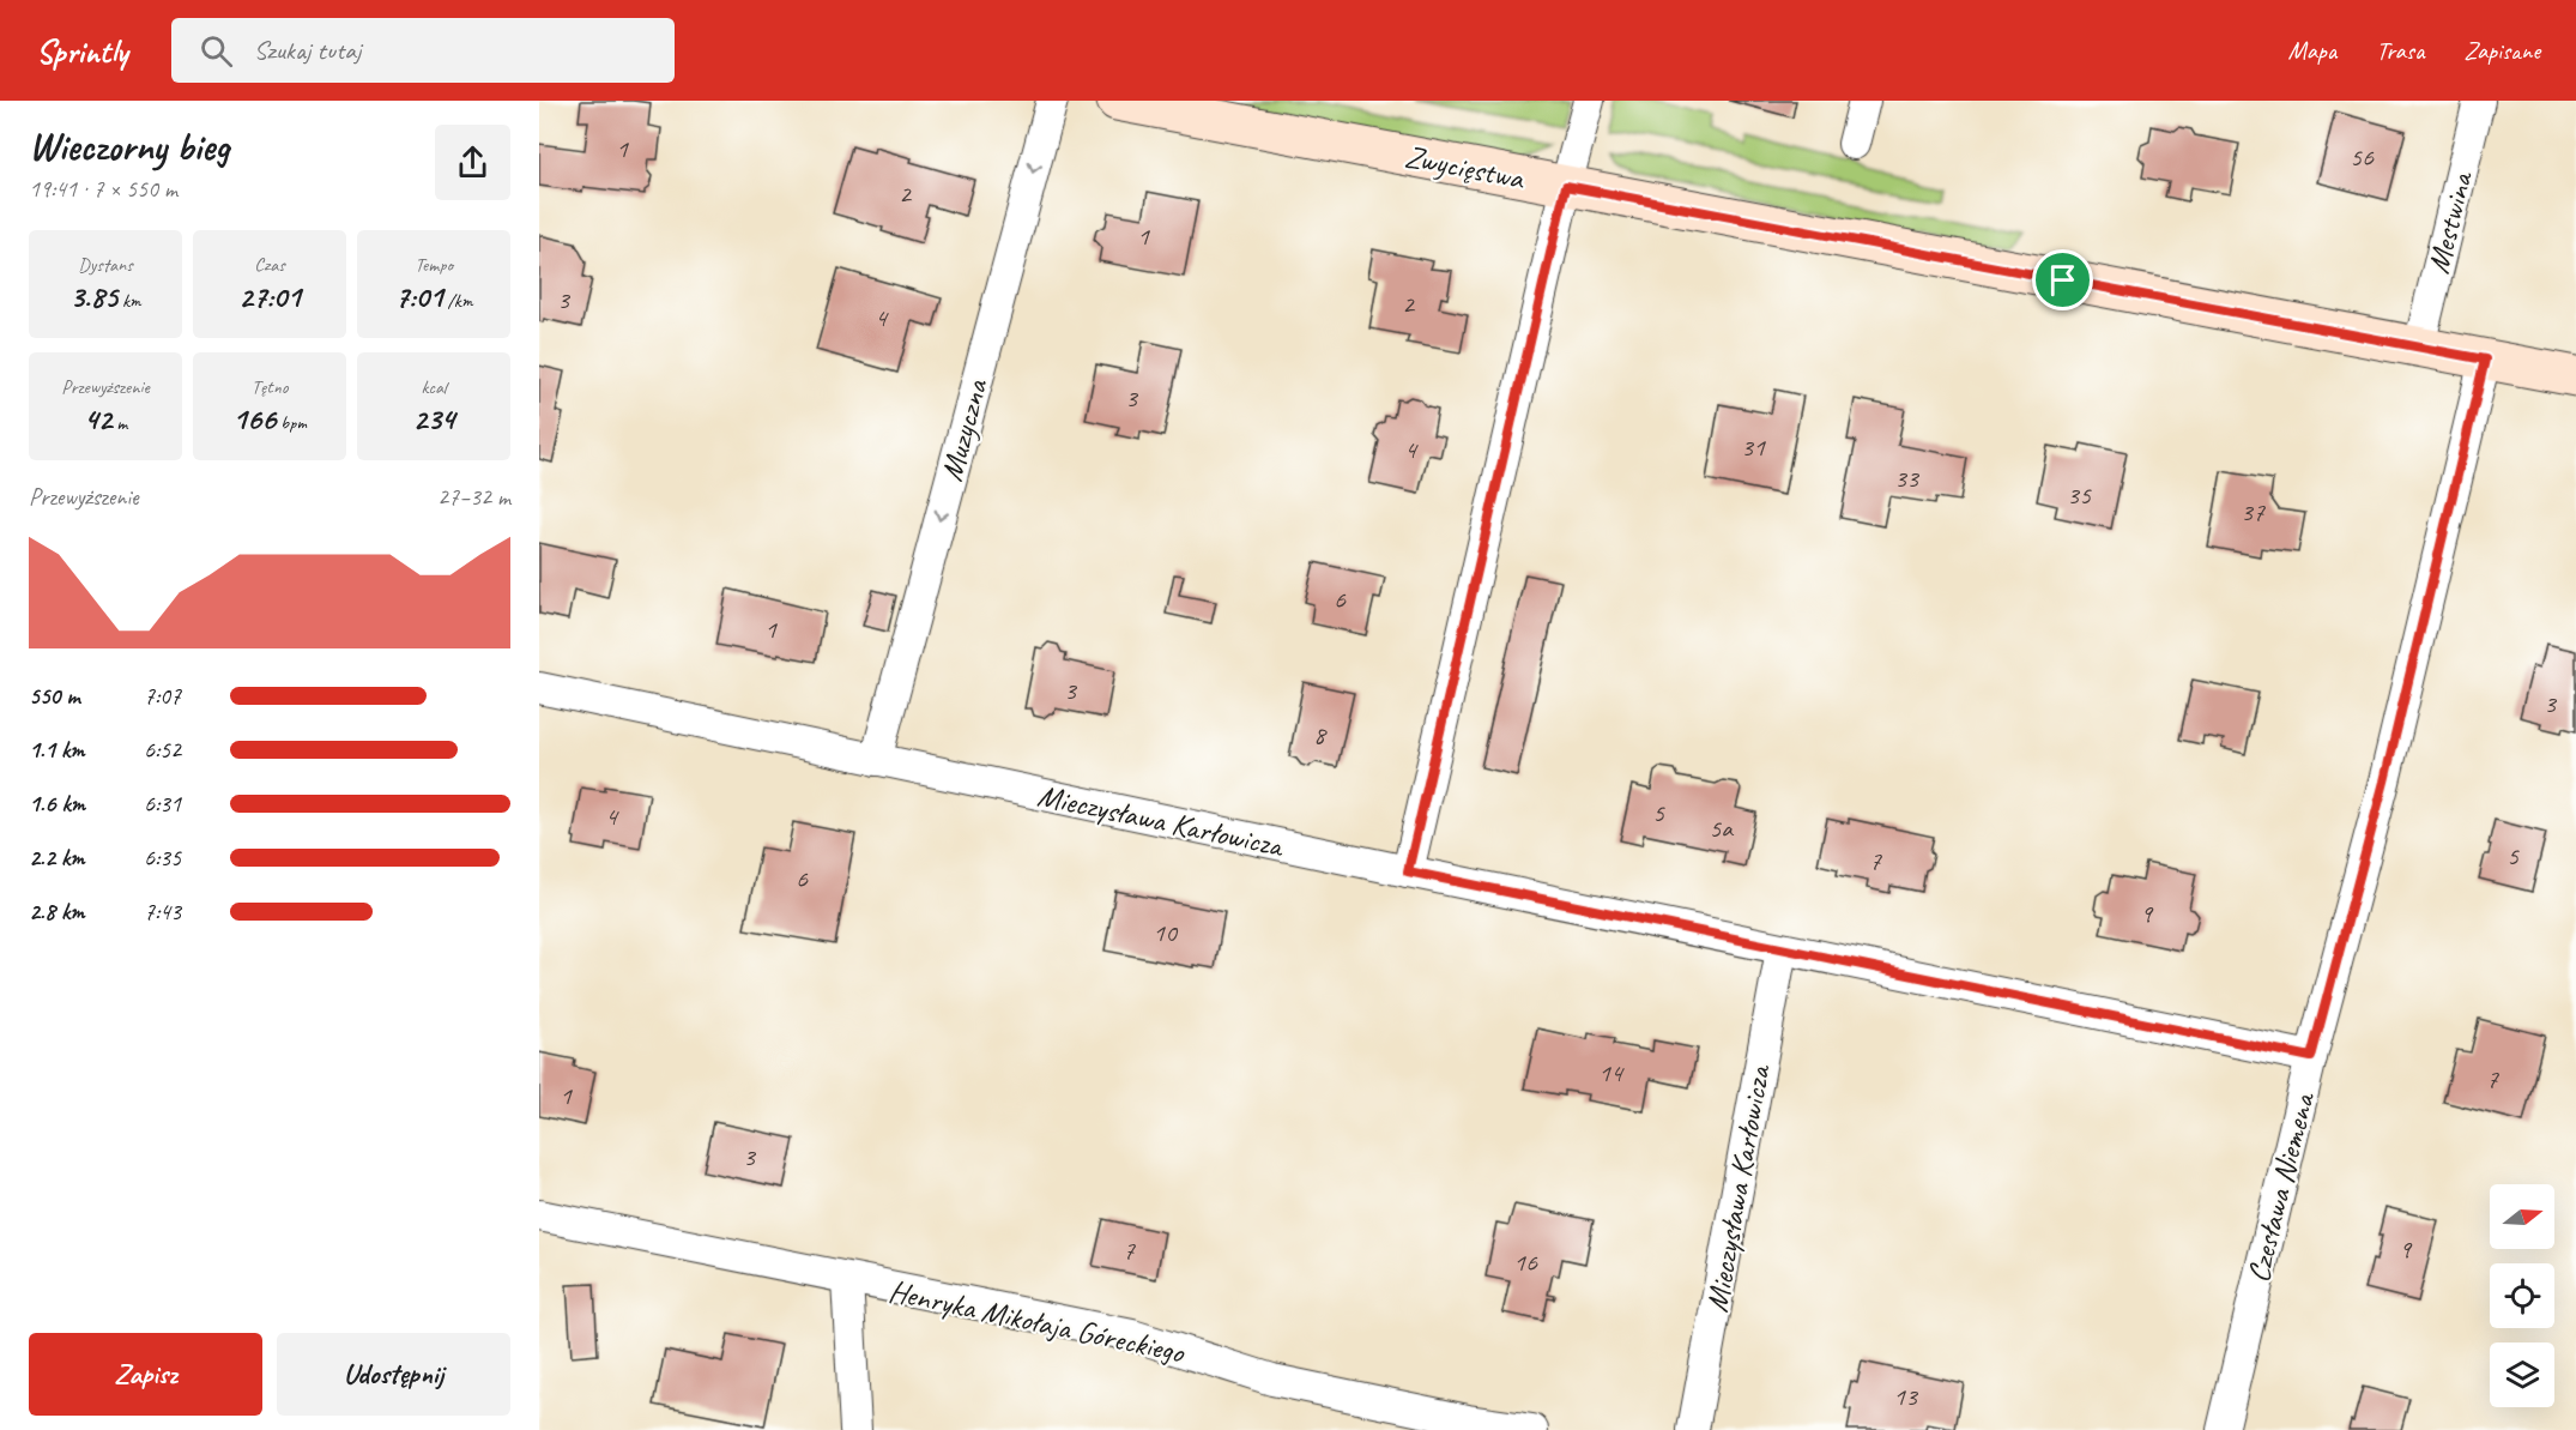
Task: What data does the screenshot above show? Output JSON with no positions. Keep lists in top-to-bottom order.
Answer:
{
  "streets": {
    "street": [
      "Zwycięstwa",
      "Mestwina",
      "Muzyczna",
      "Mieczysława Karłowicza",
      "Czesława Niemena",
      "Henryka Mikołaja Góreckiego"
    ]
  },
  "crossings": [
    ["Zwycięstwa", "Mestwina"],
    ["Zwycięstwa", "Czesława Niemena"],
    ["Muzyczna", "Mieczysława Karłowicza"],
    ["Mieczysława Karłowicza", "Czesława Niemena"]
  ],
  "one_way": ["Muzyczna"],
  "house_numbers": [
    "1",
    "56",
    "2",
    "1",
    "3",
    "2",
    "4",
    "3",
    "31",
    "4",
    "33",
    "35",
    "37",
    "6",
    "1",
    "3",
    "3",
    "8",
    "5",
    "4",
    "5a",
    "5",
    "7",
    "6",
    "9",
    "10",
    "14",
    "7",
    "1",
    "3",
    "9",
    "7",
    "16",
    "13"
  ],
  "north": "right",
  "page": {
    "header": "Sprintly",
    "search": "Szukaj tutaj",
    "nav": ["Mapa", "Trasa", "Zapisane"],
    "heading": ["Wieczorny bieg", "19:41 · 7 × 550 m"],
    "stats": [
      ["Dystans", "3.85 km"],
      ["Czas", "27:01"],
      ["Tempo", "7:01 /km"],
      ["Przewyższenie", "42 m"],
      ["Tętno", "166 bpm"],
      ["kcal", "234"]
    ],
    "chart": ["Przewyższenie", "27–32 m"],
    "list": [
      {
        "name": "550 m",
        "note": "7:07"
      },
      {
        "name": "1.1 km",
        "note": "6:52"
      },
      {
        "name": "1.6 km",
        "note": "6:31"
      },
      {
        "name": "2.2 km",
        "note": "6:35"
      },
      {
        "name": "2.8 km",
        "note": "7:43"
      }
    ],
    "buttons": ["Zapisz", "Udostępnij"]
  }
}
